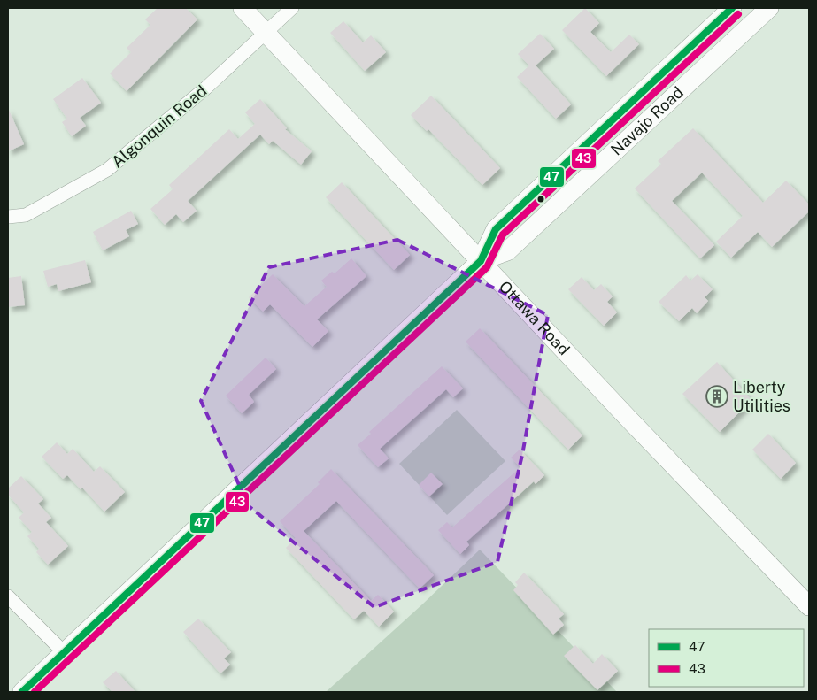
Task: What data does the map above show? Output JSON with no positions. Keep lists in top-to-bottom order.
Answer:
{
  "streets": {
    "main road": ["Navajo Road", "Ottawa Road"],
    "street": ["Algonquin Road"]
  },
  "crossings": [
    ["Navajo Road", "Ottawa Road"],
    ["Algonquin Road", "Ottawa Road"]
  ],
  "places": {
    "building": ["Liberty Utilities"]
  },
  "lines": ["transit line 47", "transit line 43"],
  "legend": ["47", "43"]
}
